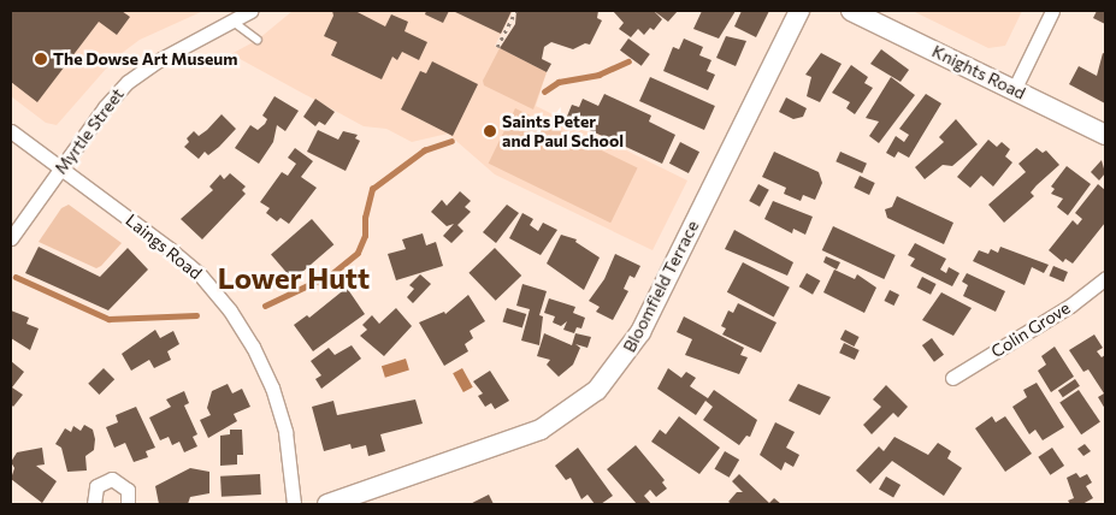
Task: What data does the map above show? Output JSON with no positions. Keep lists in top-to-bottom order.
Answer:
{
  "streets": {
    "street": [
      "Knights Road",
      "Myrtle Street",
      "Laings Road",
      "Bloomfield Terrace",
      "Colin Grove"
    ]
  },
  "crossings": [
    ["Myrtle Street", "Laings Road"]
  ],
  "districts": ["Lower Hutt"],
  "places": ["The Dowse Art Museum", "Saints Peter and Paul School"]
}
